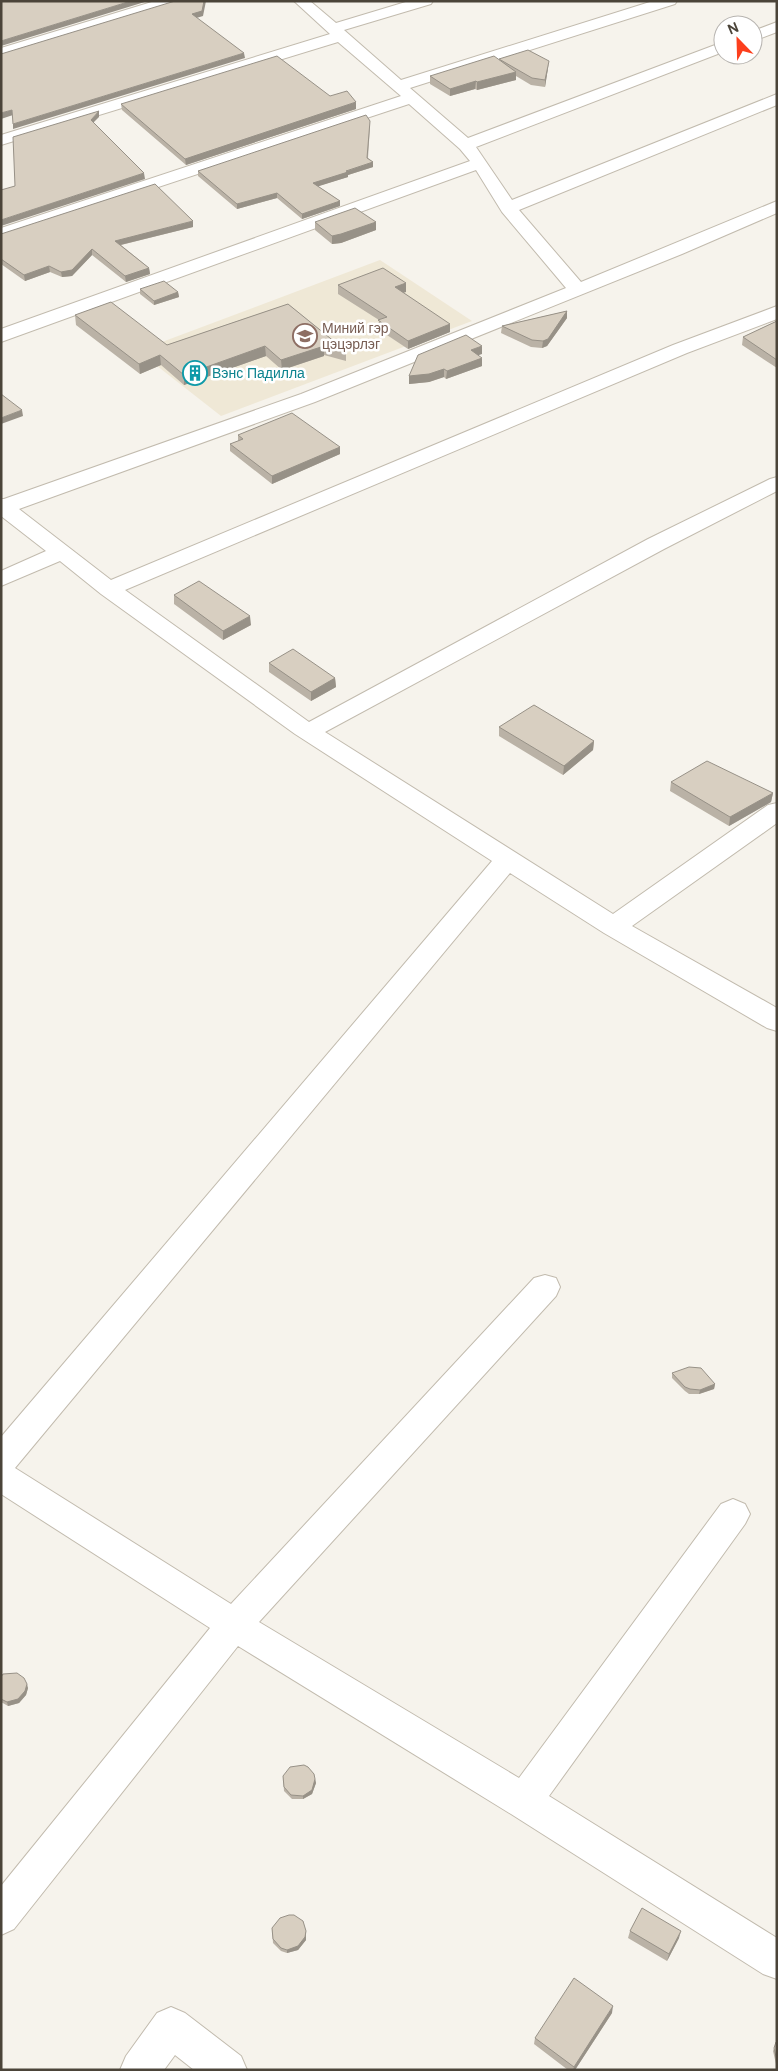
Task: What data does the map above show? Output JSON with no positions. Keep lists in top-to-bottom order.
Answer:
{
  "places": {
    "school or university": ["Миний гэр цэцэрлэг"],
    "building": ["Вэнс Падилла"]
  },
  "north": "top left"
}
